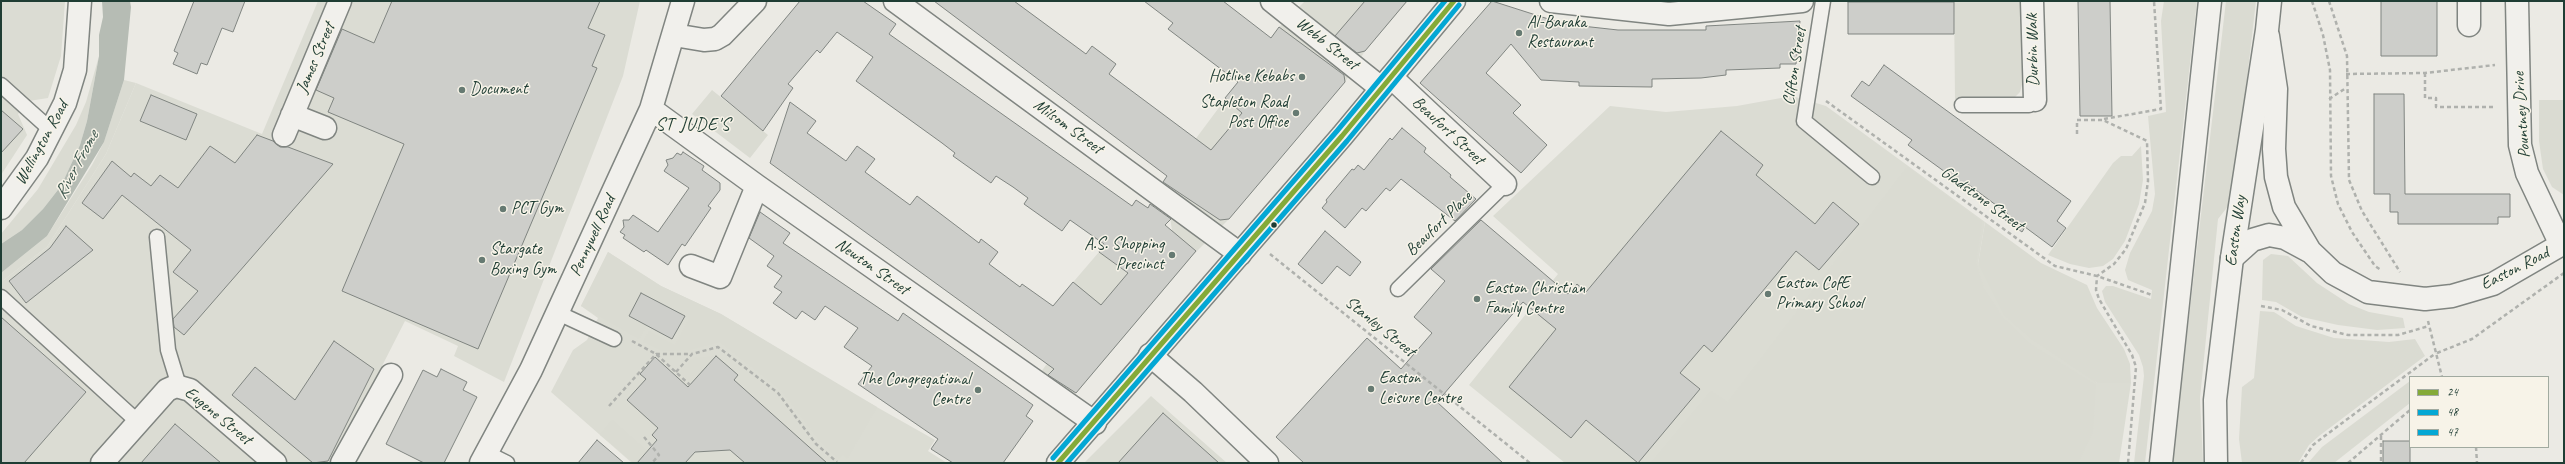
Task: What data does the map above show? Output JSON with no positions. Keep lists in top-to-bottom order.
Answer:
{
  "streets": {
    "street": [
      "Webb Street",
      "Durbin Walk",
      "James Street",
      "Pountney Drive",
      "Milsom Street",
      "Beaufort Street",
      "Wellington Road",
      "Easton Way",
      "Pennywell Road",
      "Newton Street",
      "Easton Road",
      "Eugene Street"
    ],
    "lane": ["Clifton Street", "Beaufort Place"],
    "path": ["Gladstone Street", "Stanley Street"]
  },
  "crossings": [
    ["Webb Street", "Beaufort Street"],
    ["Clifton Street", "Gladstone Street"],
    ["Pountney Drive", "Easton Road"],
    ["Milsom Street", "Stanley Street"],
    ["Beaufort Street", "Beaufort Place"],
    ["Easton Way", "Easton Road"],
    ["Pennywell Road", "Newton Street"]
  ],
  "districts": ["ST JUDE'S"],
  "water": ["River Frome"],
  "places": [
    "Al-Baraka Restaurant",
    "Hotline Kebabs",
    "Document",
    "Stapleton Road Post Office",
    "PCT Gym",
    "A.S. Shopping Precinct",
    "Stargate Boxing Gym",
    "Easton CofE Primary School",
    "Easton Christian Family Centre",
    "Easton Leisure Centre",
    "The Congregational Centre"
  ],
  "lines": ["transit line 24", "transit line 47", "transit line 48"],
  "legend": ["24", "48", "47"]
}
